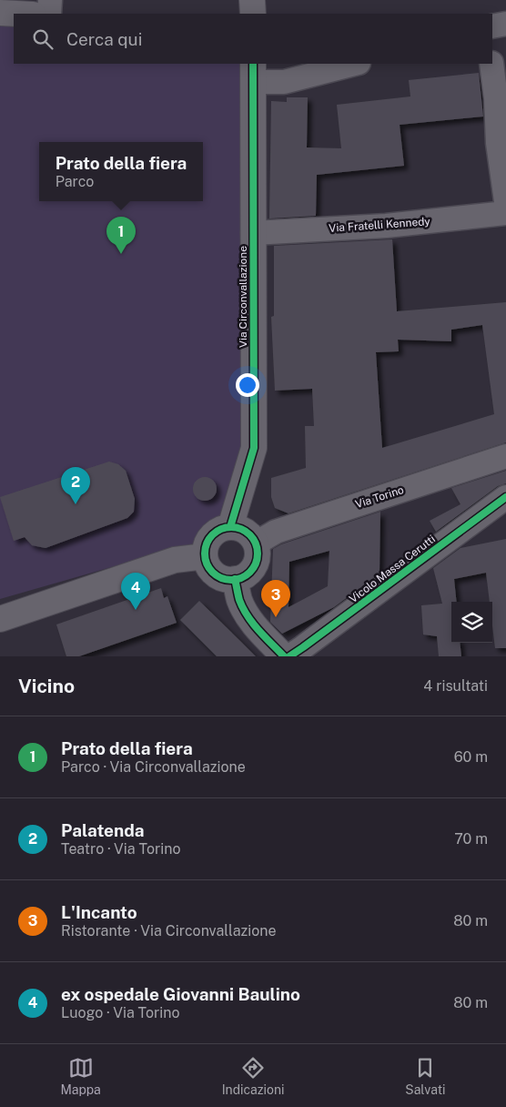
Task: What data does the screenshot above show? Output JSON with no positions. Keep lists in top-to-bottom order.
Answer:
{
  "streets": {
    "street": [
      "Via Fratelli Kennedy",
      "Via Circonvallazione",
      "Via Torino",
      "Vicolo Massa Cerutti"
    ]
  },
  "crossings": [
    ["Via Fratelli Kennedy", "Via Circonvallazione"],
    ["Via Circonvallazione", "Via Torino"]
  ],
  "page": {
    "search": "Cerca qui",
    "popup": ["Prato della fiera", "Parco"],
    "pins": [
      "1",
      "2",
      "4",
      "3"
    ],
    "heading": ["Vicino", "4 risultati"],
    "list": [
      {
        "mark": "1",
        "name": "Prato della fiera",
        "note": "Parco · Via Circonvallazione",
        "value": "60 m"
      },
      {
        "mark": "2",
        "name": "Palatenda",
        "note": "Teatro · Via Torino",
        "value": "70 m"
      },
      {
        "mark": "3",
        "name": "L'Incanto",
        "note": "Ristorante · Via Circonvallazione",
        "value": "80 m"
      },
      {
        "mark": "4",
        "name": "ex ospedale Giovanni Baulino",
        "note": "Luogo · Via Torino",
        "value": "80 m"
      }
    ],
    "nav": ["Mappa", "Indicazioni", "Salvati"]
  }
}
